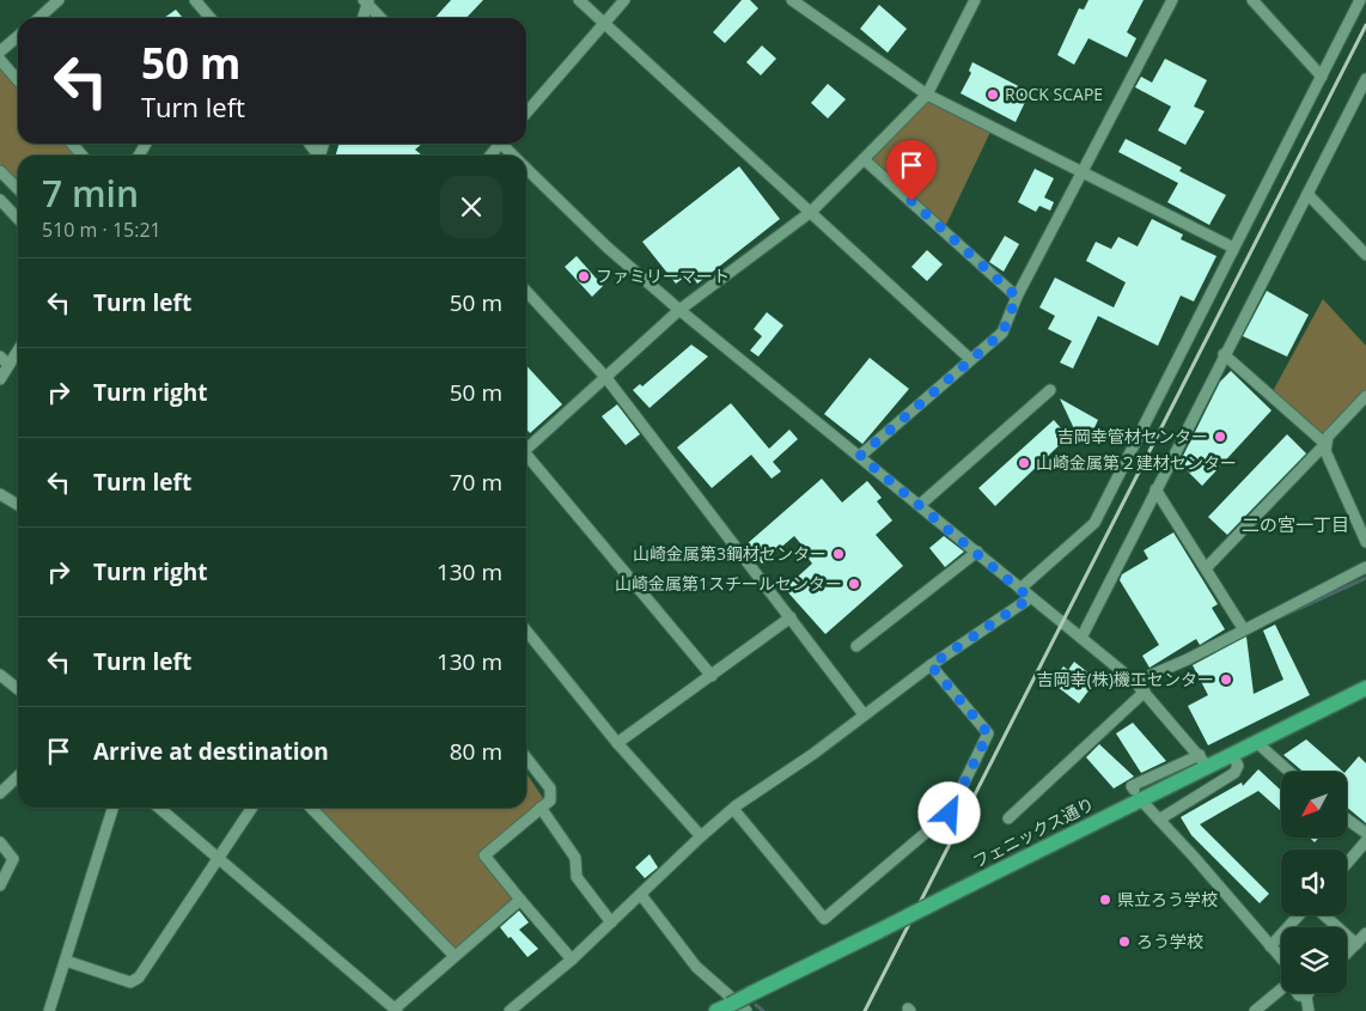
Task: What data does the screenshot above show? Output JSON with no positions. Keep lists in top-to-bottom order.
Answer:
{
  "streets": {
    "main road": ["フェニックス通り"]
  },
  "districts": ["二の宮一丁目"],
  "places": [
    "ROCK SCAPE",
    "ファミリーマート",
    "吉岡幸管材センター",
    "山崎金属第２建材センター",
    "山崎金属第3鋼材センター",
    "山崎金属第1スチールセンター",
    "吉岡幸(株)機工センター",
    "県立ろう学校",
    "ろう学校"
  ],
  "north": "bottom left",
  "page": {
    "turn": ["50 m", "Turn left"],
    "heading": ["7 min", "510 m · 15:21"],
    "list": [
      {
        "name": "Turn left",
        "value": "50 m"
      },
      {
        "name": "Turn right",
        "value": "50 m"
      },
      {
        "name": "Turn left",
        "value": "70 m"
      },
      {
        "name": "Turn right",
        "value": "130 m"
      },
      {
        "name": "Turn left",
        "value": "130 m"
      },
      {
        "name": "Arrive at destination",
        "value": "80 m"
      }
    ]
  }
}
